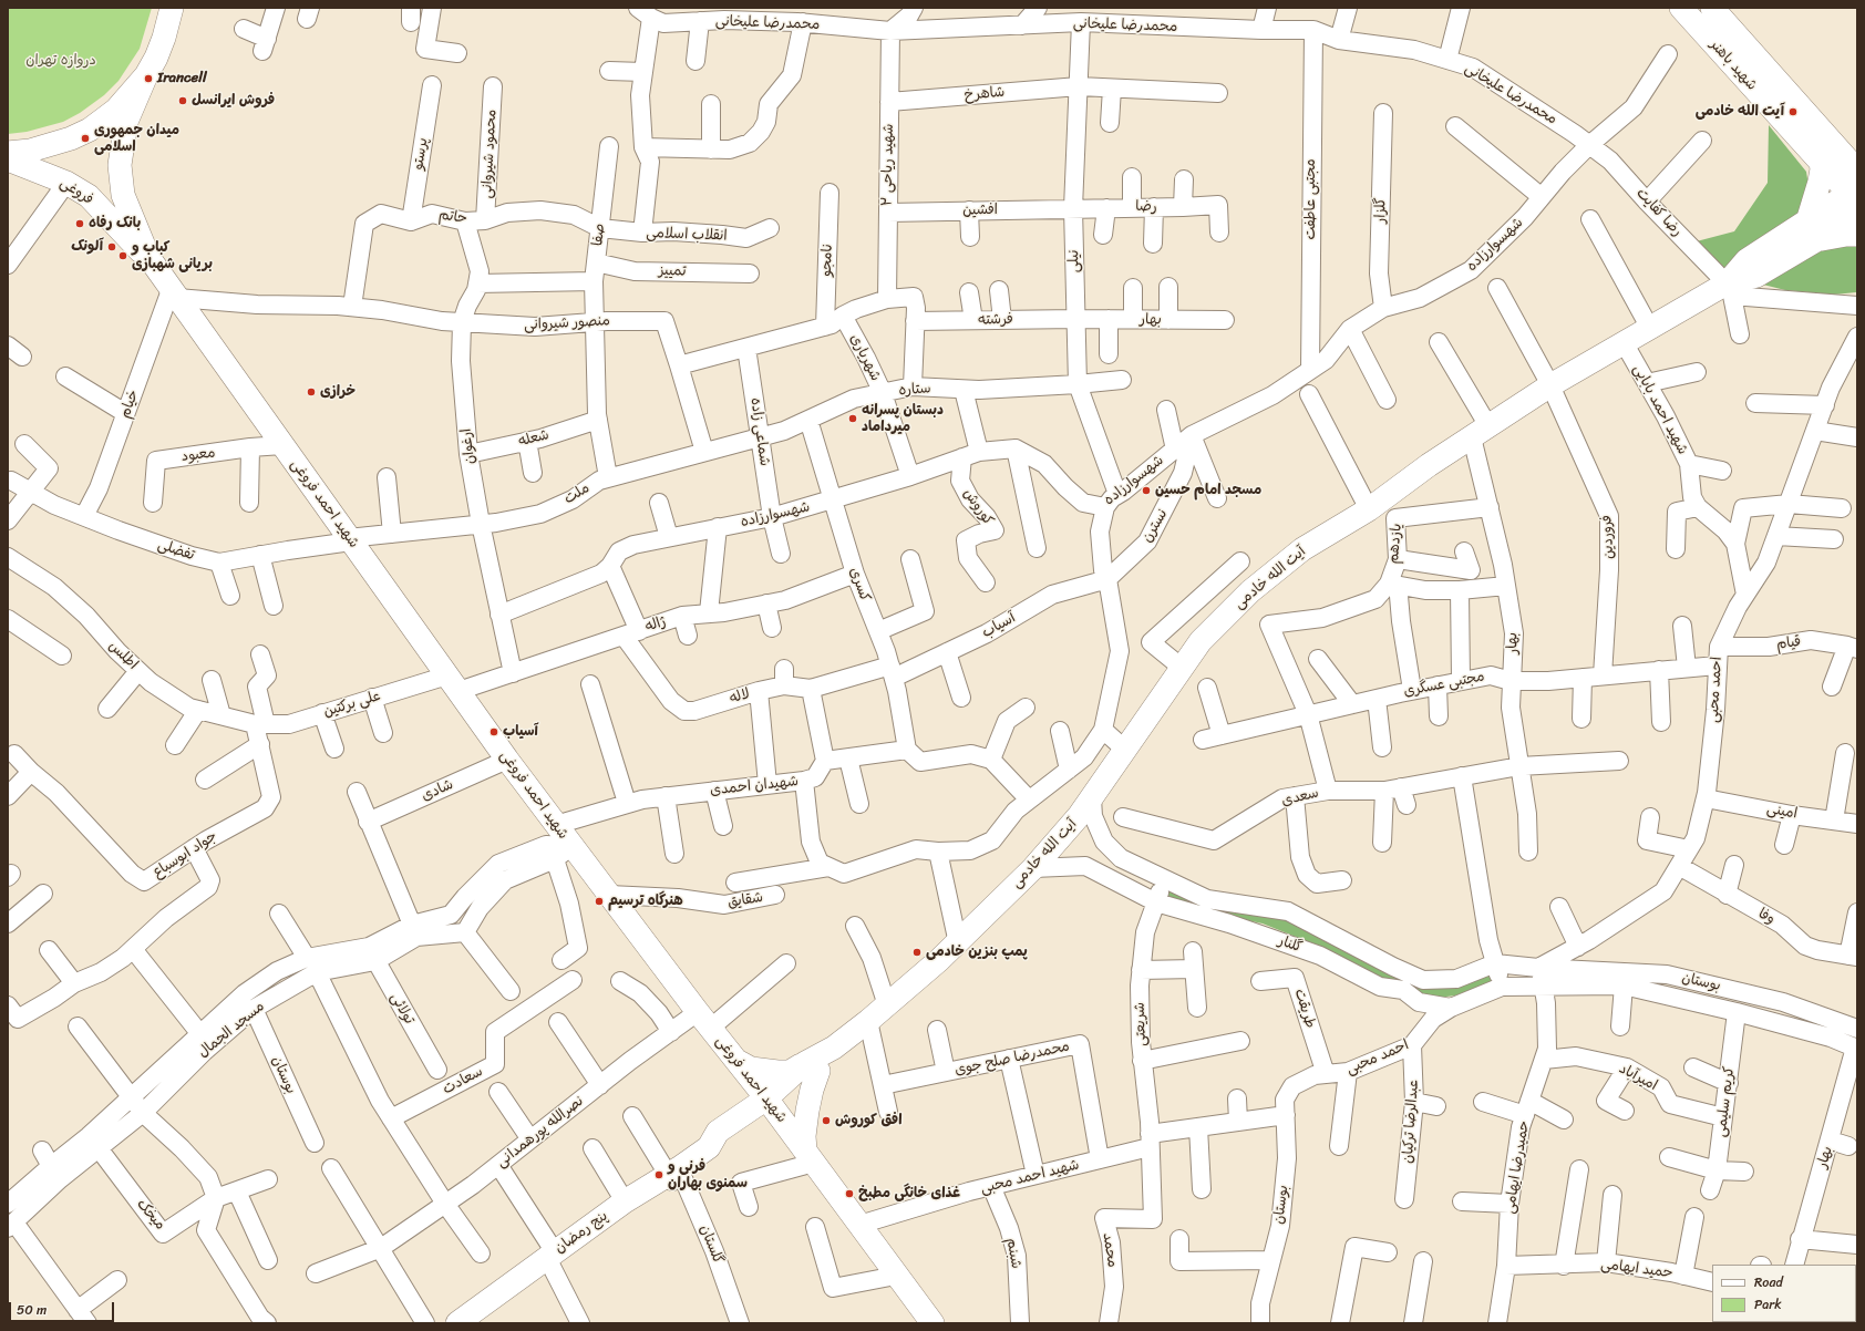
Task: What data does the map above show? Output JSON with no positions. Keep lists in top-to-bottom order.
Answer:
{
  "streets": {
    "main road": [
      "شهید باهنر",
      "فروغی",
      "شهید احمد فروغی",
      "آیت الله خادمی",
      "پنج رمضان"
    ],
    "street": [
      "محمدرضا علیخانی",
      "شاهرخ",
      "پرستو",
      "محمود شیروانی",
      "شهید ریاحی ۲",
      "مجتبی عاطفت",
      "رضا",
      "افشین",
      "گلزار",
      "رضا کفایت",
      "حاتم",
      "صفا",
      "انقلاب اسلامی",
      "شهسوارزاده",
      "نامجو",
      "نیلی",
      "تمییز",
      "فرشته",
      "بهار",
      "منصور شیروانی",
      "شهریاری",
      "ستاره",
      "خیام",
      "شهید احمد بابایی",
      "شماعی زاده",
      "شعله",
      "ارغوان",
      "معبود",
      "ملت",
      "کوروش",
      "نسترن",
      "فروردین",
      "یازدهم",
      "تفضلی",
      "کسری",
      "ژاله",
      "آسیاب",
      "قیام",
      "اطلس",
      "مجتبی عسگری",
      "احمد محبی",
      "لاله",
      "علی برکتین",
      "شهیدان احمدی",
      "شادی",
      "سعدی",
      "امینی",
      "جواد ابوسباع",
      "شقایق",
      "وفا",
      "گلنار",
      "بوستان",
      "تولائی",
      "طریقت",
      "شریعتی",
      "مسجد الجمال",
      "محمدرضا صلح جوی",
      "امیرآباد",
      "سعادت",
      "کریم سلیمی",
      "عبدالرضا ترکیان",
      "نصرالله پورهمدانی",
      "حمیدرضا ایهامی",
      "شهید احمد محبی",
      "میخک",
      "گلستان",
      "محمد",
      "شبنم",
      "حمید ایهامی"
    ]
  },
  "crossings": [
    ["محمدرضا علیخانی", "شهید ریاحی ۲"],
    ["محمدرضا علیخانی", "مجتبی عاطفت"],
    ["محمدرضا علیخانی", "رضا کفایت"],
    ["محمدرضا علیخانی", "شهسوارزاده"],
    ["محمدرضا علیخانی", "نیلی"],
    ["شاهرخ", "شهید ریاحی ۲"],
    ["شاهرخ", "نیلی"],
    ["پرستو", "حاتم"],
    ["محمود شیروانی", "حاتم"],
    ["شهید ریاحی ۲", "افشین"],
    ["فروغی", "شهید احمد فروغی"],
    ["مجتبی عاطفت", "شهسوارزاده"],
    ["رضا", "افشین"],
    ["رضا", "نیلی"],
    ["افشین", "نیلی"],
    ["گلزار", "شهسوارزاده"],
    ["رضا کفایت", "شهسوارزاده"],
    ["رضا کفایت", "آیت الله خادمی"],
    ["حاتم", "صفا"],
    ["حاتم", "انقلاب اسلامی"],
    ["حاتم", "ارغوان"],
    ["صفا", "انقلاب اسلامی"],
    ["صفا", "تمییز"],
    ["صفا", "منصور شیروانی"],
    ["شهسوارزاده", "نیلی"],
    ["شهسوارزاده", "شهریاری"],
    ["شهسوارزاده", "شماعی زاده"],
    ["شهسوارزاده", "ارغوان"],
    ["شهسوارزاده", "کوروش"],
    ["شهسوارزاده", "نسترن"],
    ["شهسوارزاده", "کسری"],
    ["نیلی", "فرشته"],
    ["نیلی", "بهار"],
    ["نیلی", "ستاره"],
    ["فرشته", "بهار"],
    ["بهار", "یازدهم"],
    ["بهار", "آیت الله خادمی"],
    ["بهار", "مجتبی عسگری"],
    ["بهار", "سعدی"],
    ["بهار", "بوستان"],
    ["منصور شیروانی", "خیام"],
    ["منصور شیروانی", "ارغوان"],
    ["منصور شیروانی", "شهید احمد فروغی"],
    ["شهریاری", "ستاره"],
    ["ستاره", "شماعی زاده"],
    ["ستاره", "ملت"],
    ["ستاره", "کسری"],
    ["خیام", "شهید احمد فروغی"],
    ["خیام", "تفضلی"],
    ["شهید احمد بابایی", "آیت الله خادمی"],
    ["شماعی زاده", "ملت"],
    ["شعله", "ارغوان"],
    ["ارغوان", "ملت"],
    ["ارغوان", "ژاله"],
    ["معبود", "شهید احمد فروغی"],
    ["ملت", "شهید احمد فروغی"],
    ["ملت", "تفضلی"],
    ["شهید احمد فروغی", "تفضلی"],
    ["شهید احمد فروغی", "آیت الله خادمی"],
    ["شهید احمد فروغی", "ژاله"],
    ["شهید احمد فروغی", "علی برکتین"],
    ["شهید احمد فروغی", "شهیدان احمدی"],
    ["شهید احمد فروغی", "شادی"],
    ["شهید احمد فروغی", "شقایق"],
    ["شهید احمد فروغی", "مسجد الجمال"],
    ["شهید احمد فروغی", "نصرالله پورهمدانی"],
    ["شهید احمد فروغی", "شهید احمد محبی"],
    ["شهید احمد فروغی", "پنج رمضان"],
    ["نسترن", "آسیاب"],
    ["فروردین", "آیت الله خادمی"],
    ["فروردین", "مجتبی عسگری"],
    ["یازدهم", "مجتبی عسگری"],
    ["آیت الله خادمی", "گلنار"],
    ["آیت الله خادمی", "پنج رمضان"],
    ["کسری", "ژاله"],
    ["کسری", "آسیاب"],
    ["کسری", "لاله"],
    ["ژاله", "لاله"],
    ["ژاله", "علی برکتین"],
    ["آسیاب", "لاله"],
    ["قیام", "احمد محبی"],
    ["اطلس", "علی برکتین"],
    ["اطلس", "جواد ابوسباع"],
    ["مجتبی عسگری", "احمد محبی"],
    ["احمد محبی", "امینی"],
    ["احمد محبی", "وفا"],
    ["احمد محبی", "گلنار"],
    ["احمد محبی", "بوستان"],
    ["احمد محبی", "طریقت"],
    ["احمد محبی", "عبدالرضا ترکیان"],
    ["احمد محبی", "حمیدرضا ایهامی"],
    ["علی برکتین", "جواد ابوسباع"],
    ["گلنار", "بوستان"],
    ["گلنار", "شریعتی"],
    ["گلنار", "حمیدرضا ایهامی"],
    ["بوستان", "مسجد الجمال"],
    ["بوستان", "کریم سلیمی"],
    ["بوستان", "حمیدرضا ایهامی"],
    ["بوستان", "شهید احمد محبی"],
    ["تولائی", "مسجد الجمال"],
    ["شریعتی", "شهید احمد محبی"],
    ["شریعتی", "محمد"],
    ["مسجد الجمال", "میخک"],
    ["محمدرضا صلح جوی", "شهید احمد محبی"],
    ["امیرآباد", "کریم سلیمی"],
    ["امیرآباد", "حمیدرضا ایهامی"],
    ["حمیدرضا ایهامی", "حمید ایهامی"],
    ["شهید احمد محبی", "محمد"],
    ["شهید احمد محبی", "شبنم"],
    ["پنج رمضان", "گلستان"]
  ],
  "parks": ["دروازه تهران"],
  "places": [
    "Irancell",
    "فروش ایرانسل",
    "آیت الله خادمی",
    "میدان جمهوری اسلامی",
    "بانک رفاه",
    "آلونک",
    "کباب و بریانی شهبازی",
    "خرازی",
    "دبستان پسرانه میرداماد",
    "مسجد امام حسین",
    "آسیاب",
    "هنرگاه ترسیم",
    "پمپ بنزین خادمی",
    "افق کوروش",
    "فرنی و سمنوی بهاران",
    "غذای خانگی مطبخ"
  ],
  "legend": ["Road", "Park"],
  "scale_bar": "50 m"
}
